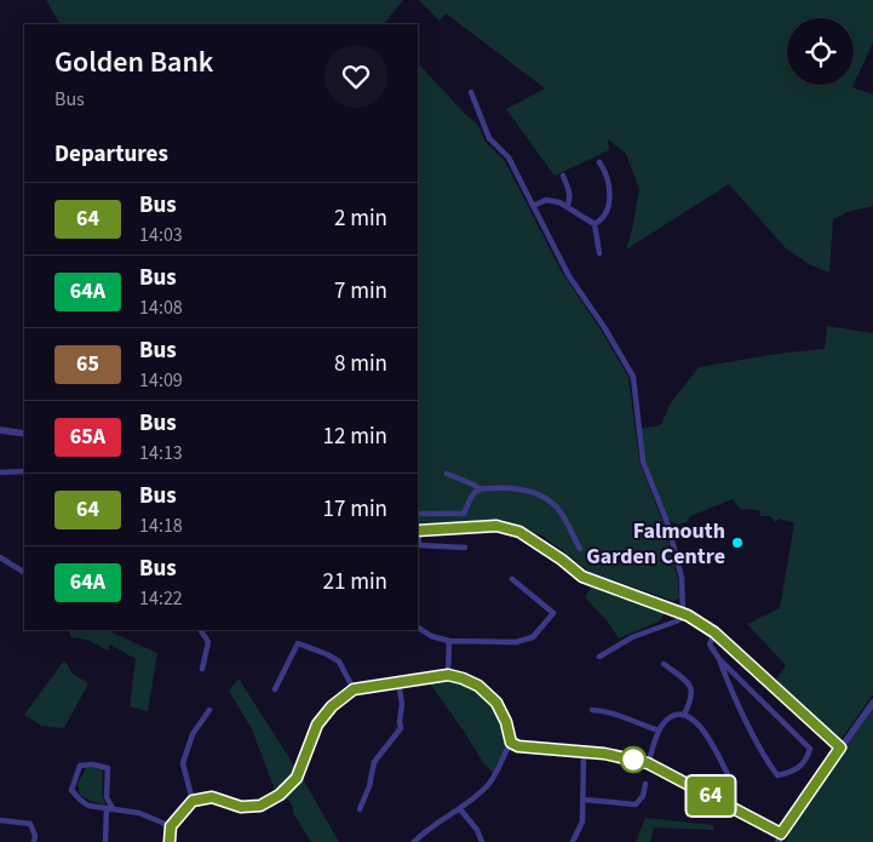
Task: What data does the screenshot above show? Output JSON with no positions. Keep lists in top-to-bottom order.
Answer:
{
  "places": ["Falmouth Garden Centre"],
  "lines": ["bus line 64"],
  "page": {
    "on_map": "64",
    "heading": [
      ["Golden Bank", "Bus"],
      "Departures"
    ],
    "list": [
      {
        "mark": "64",
        "name": "Bus",
        "note": "14:03",
        "value": "2 min"
      },
      {
        "mark": "64A",
        "name": "Bus",
        "note": "14:08",
        "value": "7 min"
      },
      {
        "mark": "65",
        "name": "Bus",
        "note": "14:09",
        "value": "8 min"
      },
      {
        "mark": "65A",
        "name": "Bus",
        "note": "14:13",
        "value": "12 min"
      },
      {
        "mark": "64",
        "name": "Bus",
        "note": "14:18",
        "value": "17 min"
      },
      {
        "mark": "64A",
        "name": "Bus",
        "note": "14:22",
        "value": "21 min"
      }
    ]
  }
}
